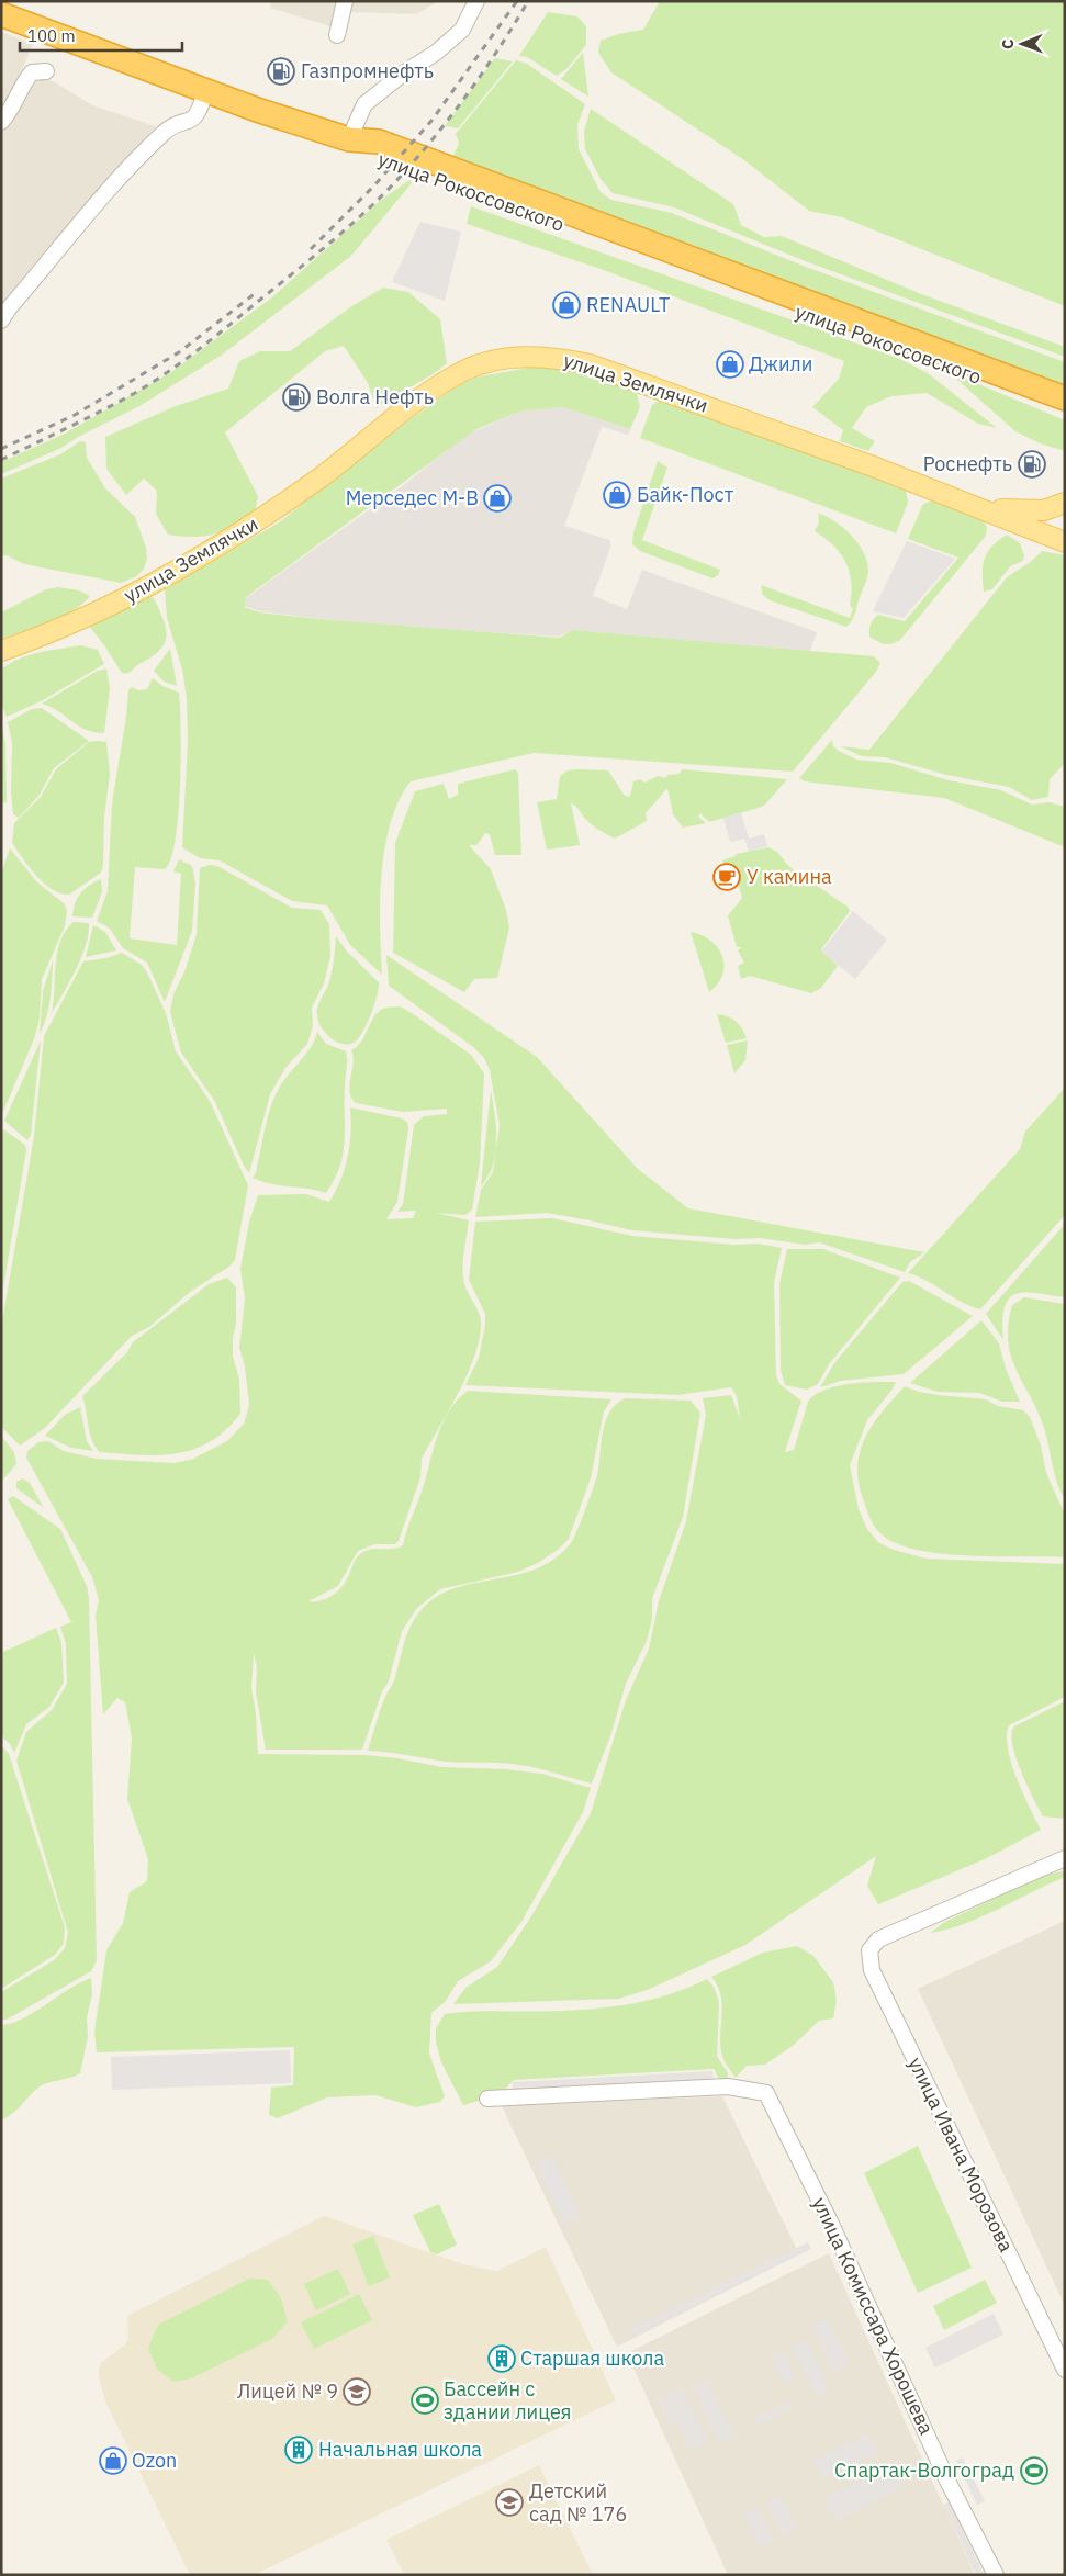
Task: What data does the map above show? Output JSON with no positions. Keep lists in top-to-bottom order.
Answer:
{
  "streets": {
    "highway": ["улица Рокоссовского"],
    "main road": ["улица Землячки"],
    "street": ["улица Ивана Морозова", "улица Комиссара Хорошева"]
  },
  "places": {
    "fuel station": ["Газпромнефть", "Волга Нефть", "Роснефть"],
    "shop": [
      "RENAULT",
      "Джили",
      "Байк-Пост",
      "Мерседес M-B",
      "Ozon"
    ],
    "cafe": ["У камина"],
    "building": ["Старшая школа", "Начальная школа"],
    "school or university": ["Лицей № 9", "Детский сад № 176"],
    "sports": ["Бассейн с здании лицея", "Спартак-Волгоград"]
  },
  "scale_bar": "100 m",
  "north": "left"
}
